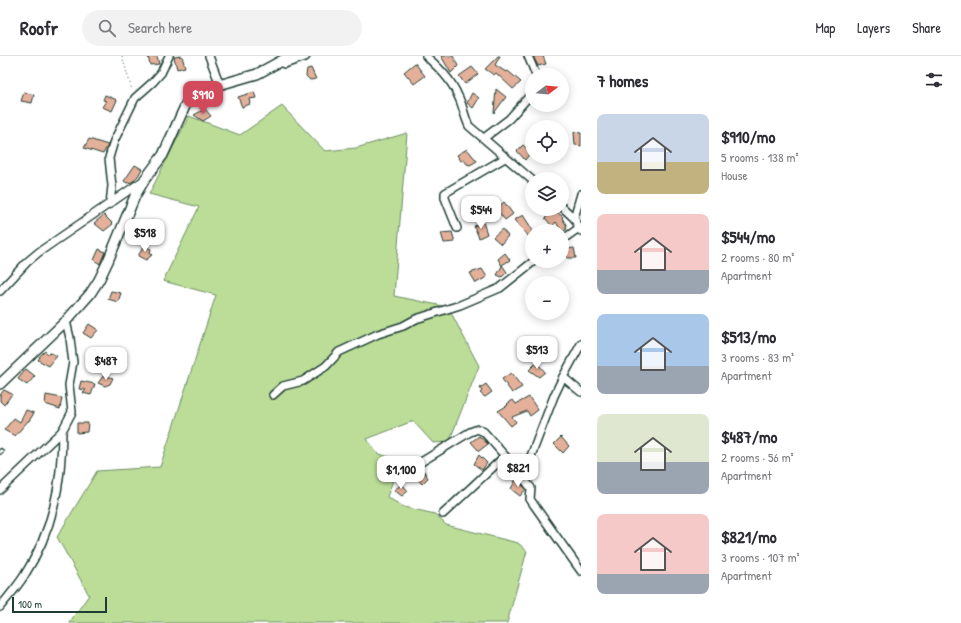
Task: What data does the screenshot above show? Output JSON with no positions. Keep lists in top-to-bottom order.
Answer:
{
  "scale_bar": "100 m",
  "north": "right",
  "page": {
    "header": "Roofr",
    "search": "Search here",
    "nav": ["Map", "Layers", "Share"],
    "heading": "7 homes",
    "map_buttons": ["+", "−"],
    "price": [
      "$910",
      "$544",
      "$518",
      "$513",
      "$487",
      "$821",
      "$1,100"
    ],
    "list": [
      {
        "name": "$910/mo",
        "note": "5 rooms · 138 m² · House"
      },
      {
        "name": "$544/mo",
        "note": "2 rooms · 80 m² · Apartment"
      },
      {
        "name": "$513/mo",
        "note": "3 rooms · 83 m² · Apartment"
      },
      {
        "name": "$487/mo",
        "note": "2 rooms · 56 m² · Apartment"
      },
      {
        "name": "$821/mo",
        "note": "3 rooms · 107 m² · Apartment"
      }
    ],
    "scale": "100 m"
  }
}
